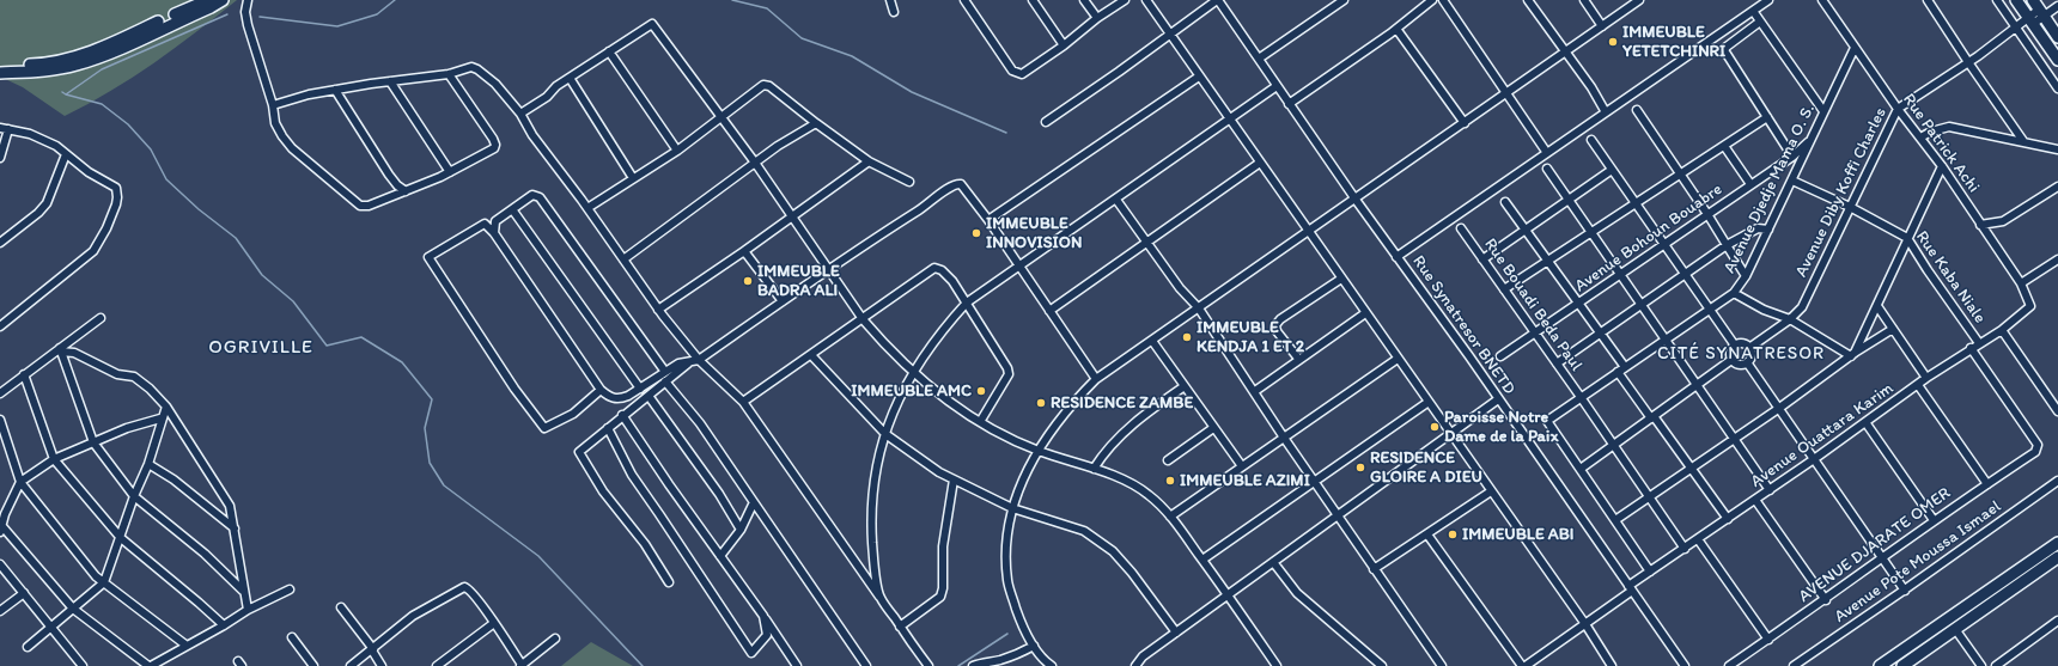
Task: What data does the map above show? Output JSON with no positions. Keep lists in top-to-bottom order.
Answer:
{
  "streets": {
    "street": [
      "Rue Patrick Achi",
      "Avenue Djedje Mama O. S.",
      "Avenue Diby Koffi Charles",
      "Avenue Bohoun Bouabre",
      "Rue Kaba Niale",
      "Rue Bouadi Beda Paul",
      "Rue Synatresor BNETD",
      "Avenue Ouattara Karim",
      "AVENUE DJARATE OMER",
      "Avenue Pote Moussa Ismael"
    ]
  },
  "crossings": [
    ["Rue Patrick Achi", "Avenue Djedje Mama O. S."],
    ["Rue Patrick Achi", "Avenue Diby Koffi Charles"],
    ["Rue Patrick Achi", "Avenue Ouattara Karim"],
    ["Avenue Djedje Mama O. S.", "Avenue Bohoun Bouabre"],
    ["Avenue Djedje Mama O. S.", "Rue Kaba Niale"],
    ["Avenue Djedje Mama O. S.", "Rue Bouadi Beda Paul"],
    ["Avenue Diby Koffi Charles", "Rue Kaba Niale"],
    ["Avenue Bohoun Bouabre", "Rue Bouadi Beda Paul"],
    ["Rue Kaba Niale", "Avenue Ouattara Karim"],
    ["Rue Bouadi Beda Paul", "Avenue Ouattara Karim"],
    ["Rue Synatresor BNETD", "Avenue Ouattara Karim"],
    ["Avenue Ouattara Karim", "AVENUE DJARATE OMER"]
  ],
  "districts": ["OGRIVILLE", "CITÉ SYNATRESOR"],
  "places": [
    "IMMEUBLE YETETCHINRI",
    "IMMEUBLE INNOVISION",
    "IMMEUBLE BADRA ALI",
    "IMMEUBLE KENDJA 1 ET 2",
    "IMMEUBLE AMC",
    "RESIDENCE ZAMBE",
    "Paroisse Notre Dame de la Paix",
    "RESIDENCE GLOIRE A DIEU",
    "IMMEUBLE AZIMI",
    "IMMEUBLE ABI"
  ]
}
